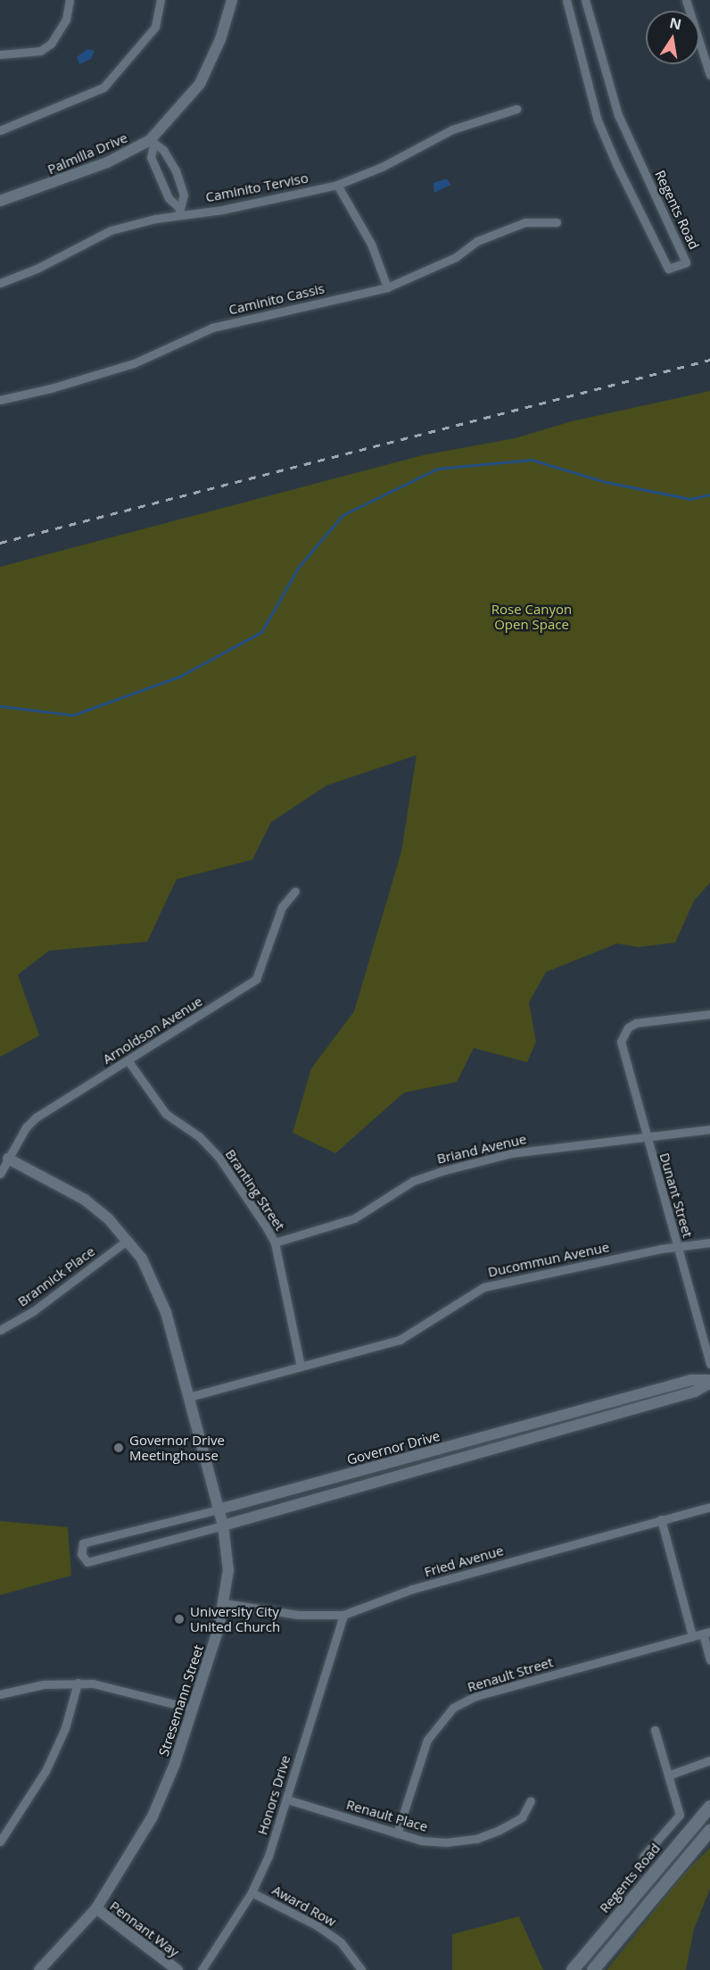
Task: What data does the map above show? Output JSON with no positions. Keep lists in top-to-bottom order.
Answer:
{
  "streets": {
    "main road": ["Regents Road"],
    "street": [
      "Palmilla Drive",
      "Caminito Terviso",
      "Caminito Cassis",
      "Arnoldson Avenue",
      "Briand Avenue",
      "Branting Street",
      "Dunant Street",
      "Ducommun Avenue",
      "Brannick Place",
      "Governor Drive",
      "Fried Avenue",
      "Renault Street",
      "Stresemann Street",
      "Honors Drive",
      "Renault Place",
      "Award Row",
      "Pennant Way"
    ]
  },
  "crossings": [
    ["Arnoldson Avenue", "Branting Street"],
    ["Arnoldson Avenue", "Stresemann Street"],
    ["Briand Avenue", "Branting Street"],
    ["Briand Avenue", "Dunant Street"],
    ["Branting Street", "Ducommun Avenue"],
    ["Dunant Street", "Ducommun Avenue"],
    ["Ducommun Avenue", "Stresemann Street"],
    ["Brannick Place", "Stresemann Street"],
    ["Governor Drive", "Stresemann Street"],
    ["Fried Avenue", "Stresemann Street"],
    ["Fried Avenue", "Honors Drive"],
    ["Renault Street", "Renault Place"],
    ["Stresemann Street", "Pennant Way"],
    ["Honors Drive", "Renault Place"],
    ["Honors Drive", "Award Row"]
  ],
  "parks": ["Rose Canyon Open Space"],
  "places": ["Governor Drive Meetinghouse", "University City United Church"],
  "north": "top"
}
